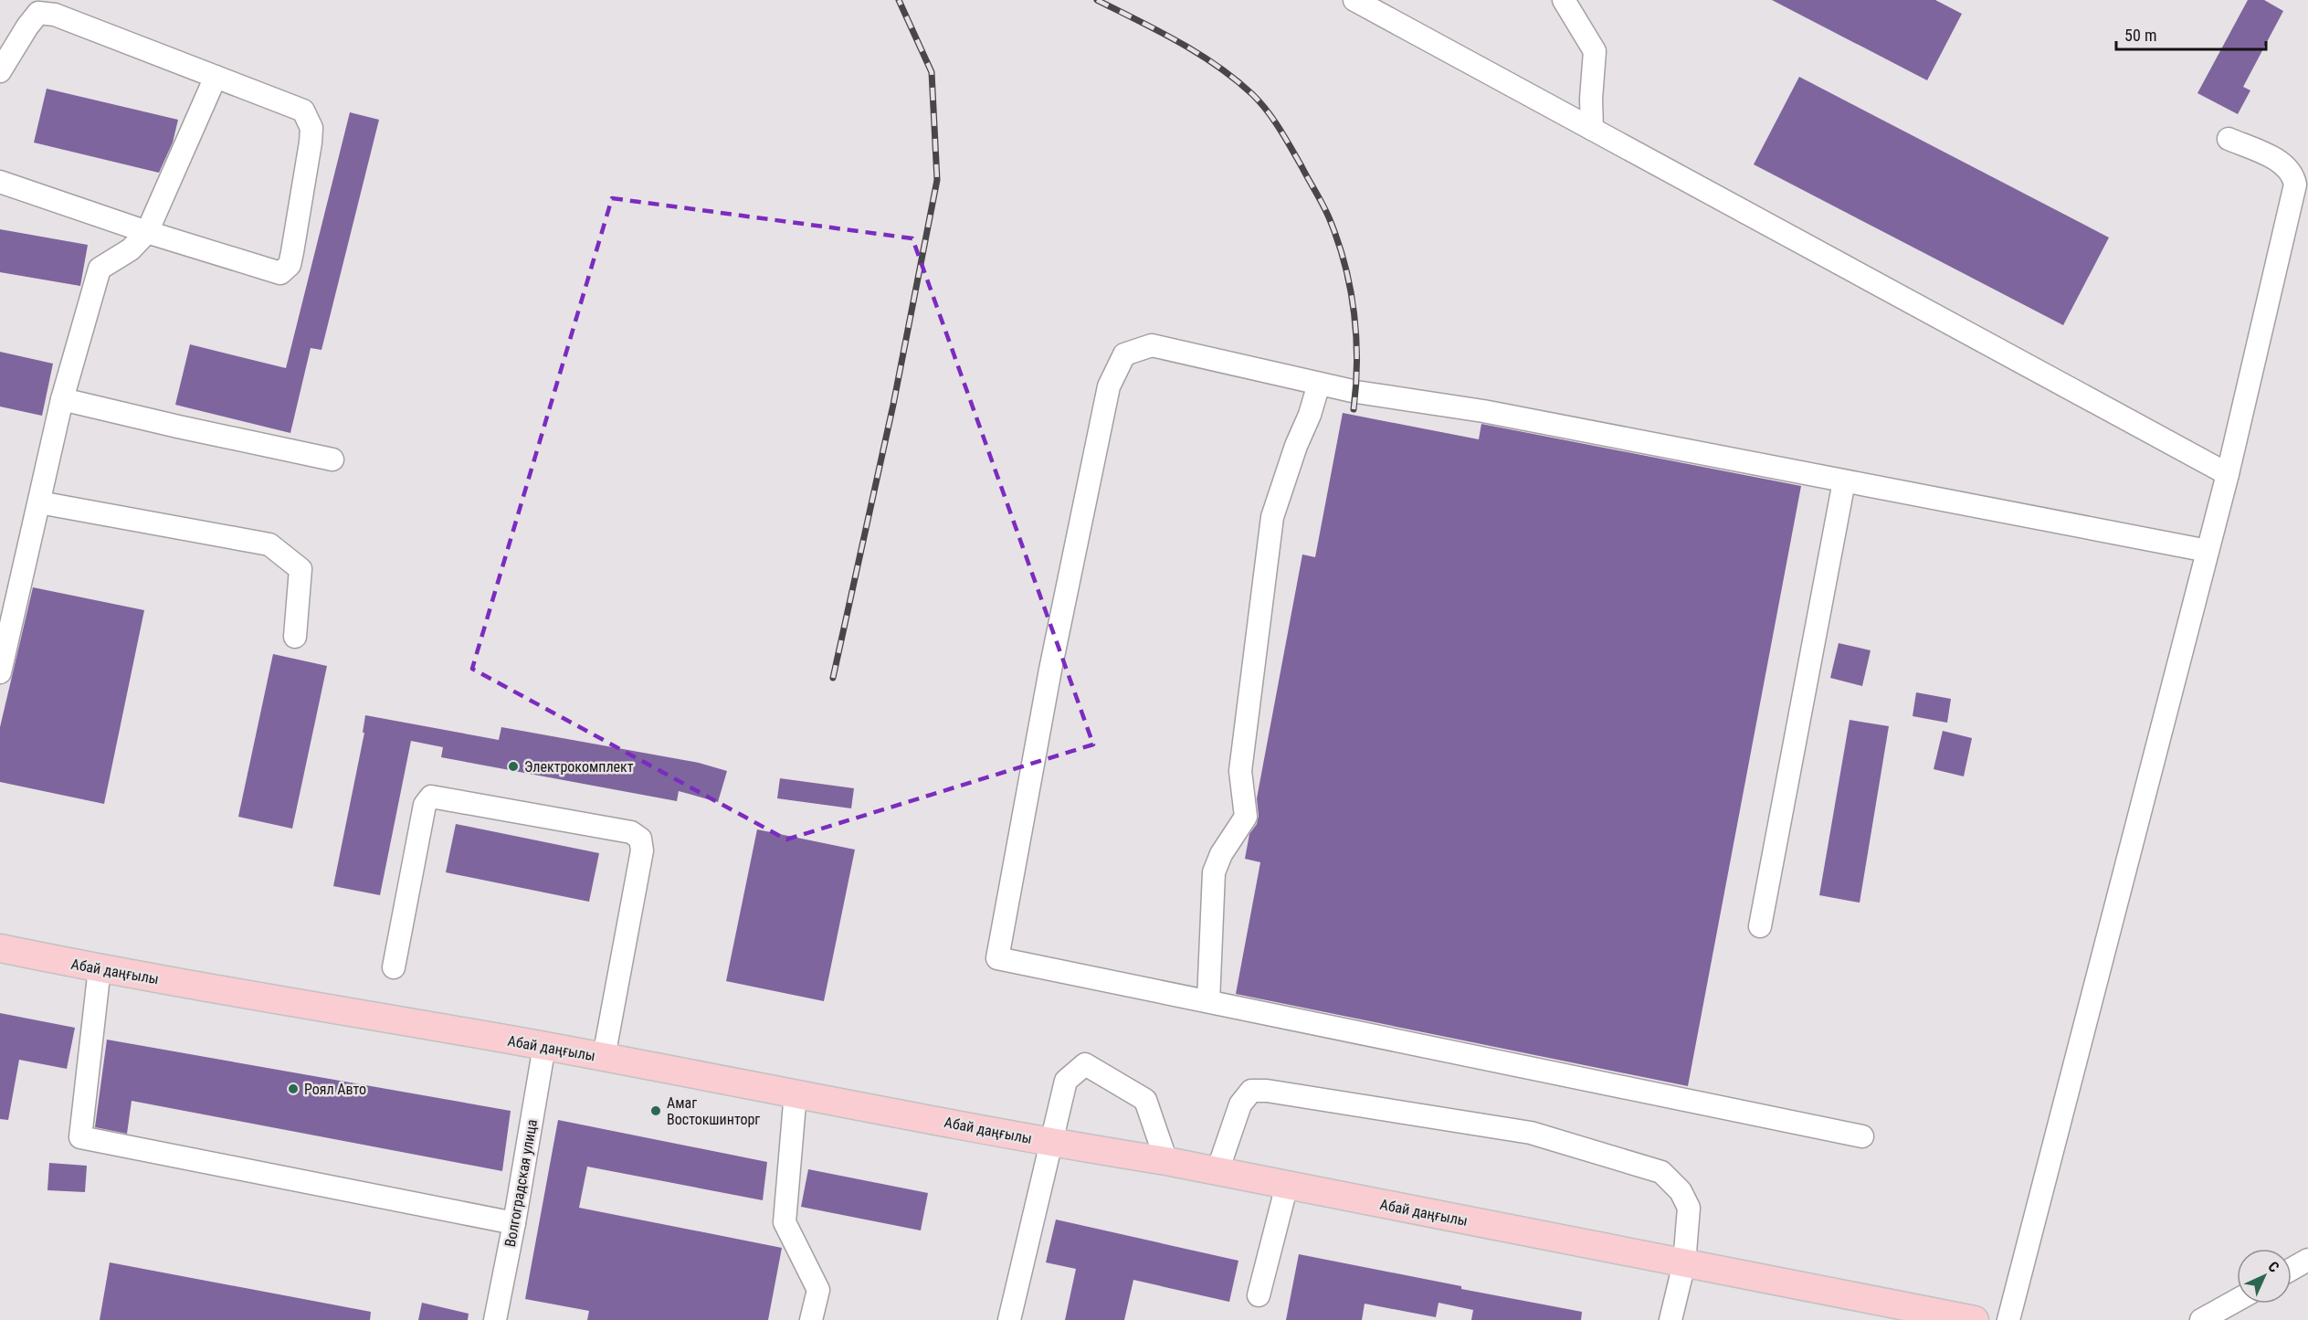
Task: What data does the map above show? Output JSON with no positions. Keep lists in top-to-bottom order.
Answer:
{
  "streets": {
    "main road": ["Абай даңғылы"],
    "street": ["Волгоградская улица"]
  },
  "crossings": [
    ["Абай даңғылы", "Волгоградская улица"]
  ],
  "places": ["Электрокомплект", "Роял Авто", "Амаг Востокшинторг"],
  "scale_bar": "50 m",
  "north": "top right"
}
